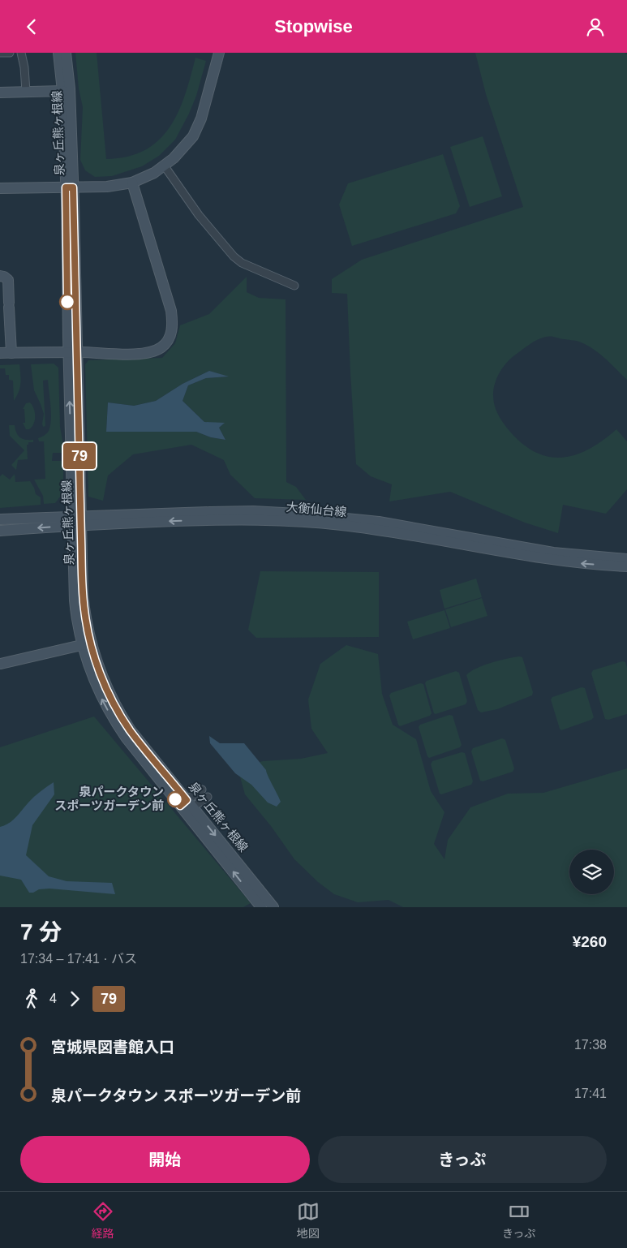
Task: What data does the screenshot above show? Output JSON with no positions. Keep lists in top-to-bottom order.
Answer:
{
  "streets": {
    "main road": ["泉ヶ丘熊ヶ根線", "大衡仙台線"]
  },
  "crossings": [
    ["泉ヶ丘熊ヶ根線", "大衡仙台線"]
  ],
  "places": ["泉パークタウン スポーツガーデン前"],
  "lines": ["bus line 79"],
  "page": {
    "header": "Stopwise",
    "on_map": "79",
    "heading": ["7 分", "17:34 – 17:41 · バス", "¥260"],
    "legs": ["4", "79"],
    "list": [
      {
        "name": "宮城県図書館入口",
        "value": "17:38"
      },
      {
        "name": "泉パークタウン スポーツガーデン前",
        "value": "17:41"
      }
    ],
    "buttons": ["開始", "きっぷ"],
    "tabs": ["経路", "地図", "きっぷ"]
  }
}
